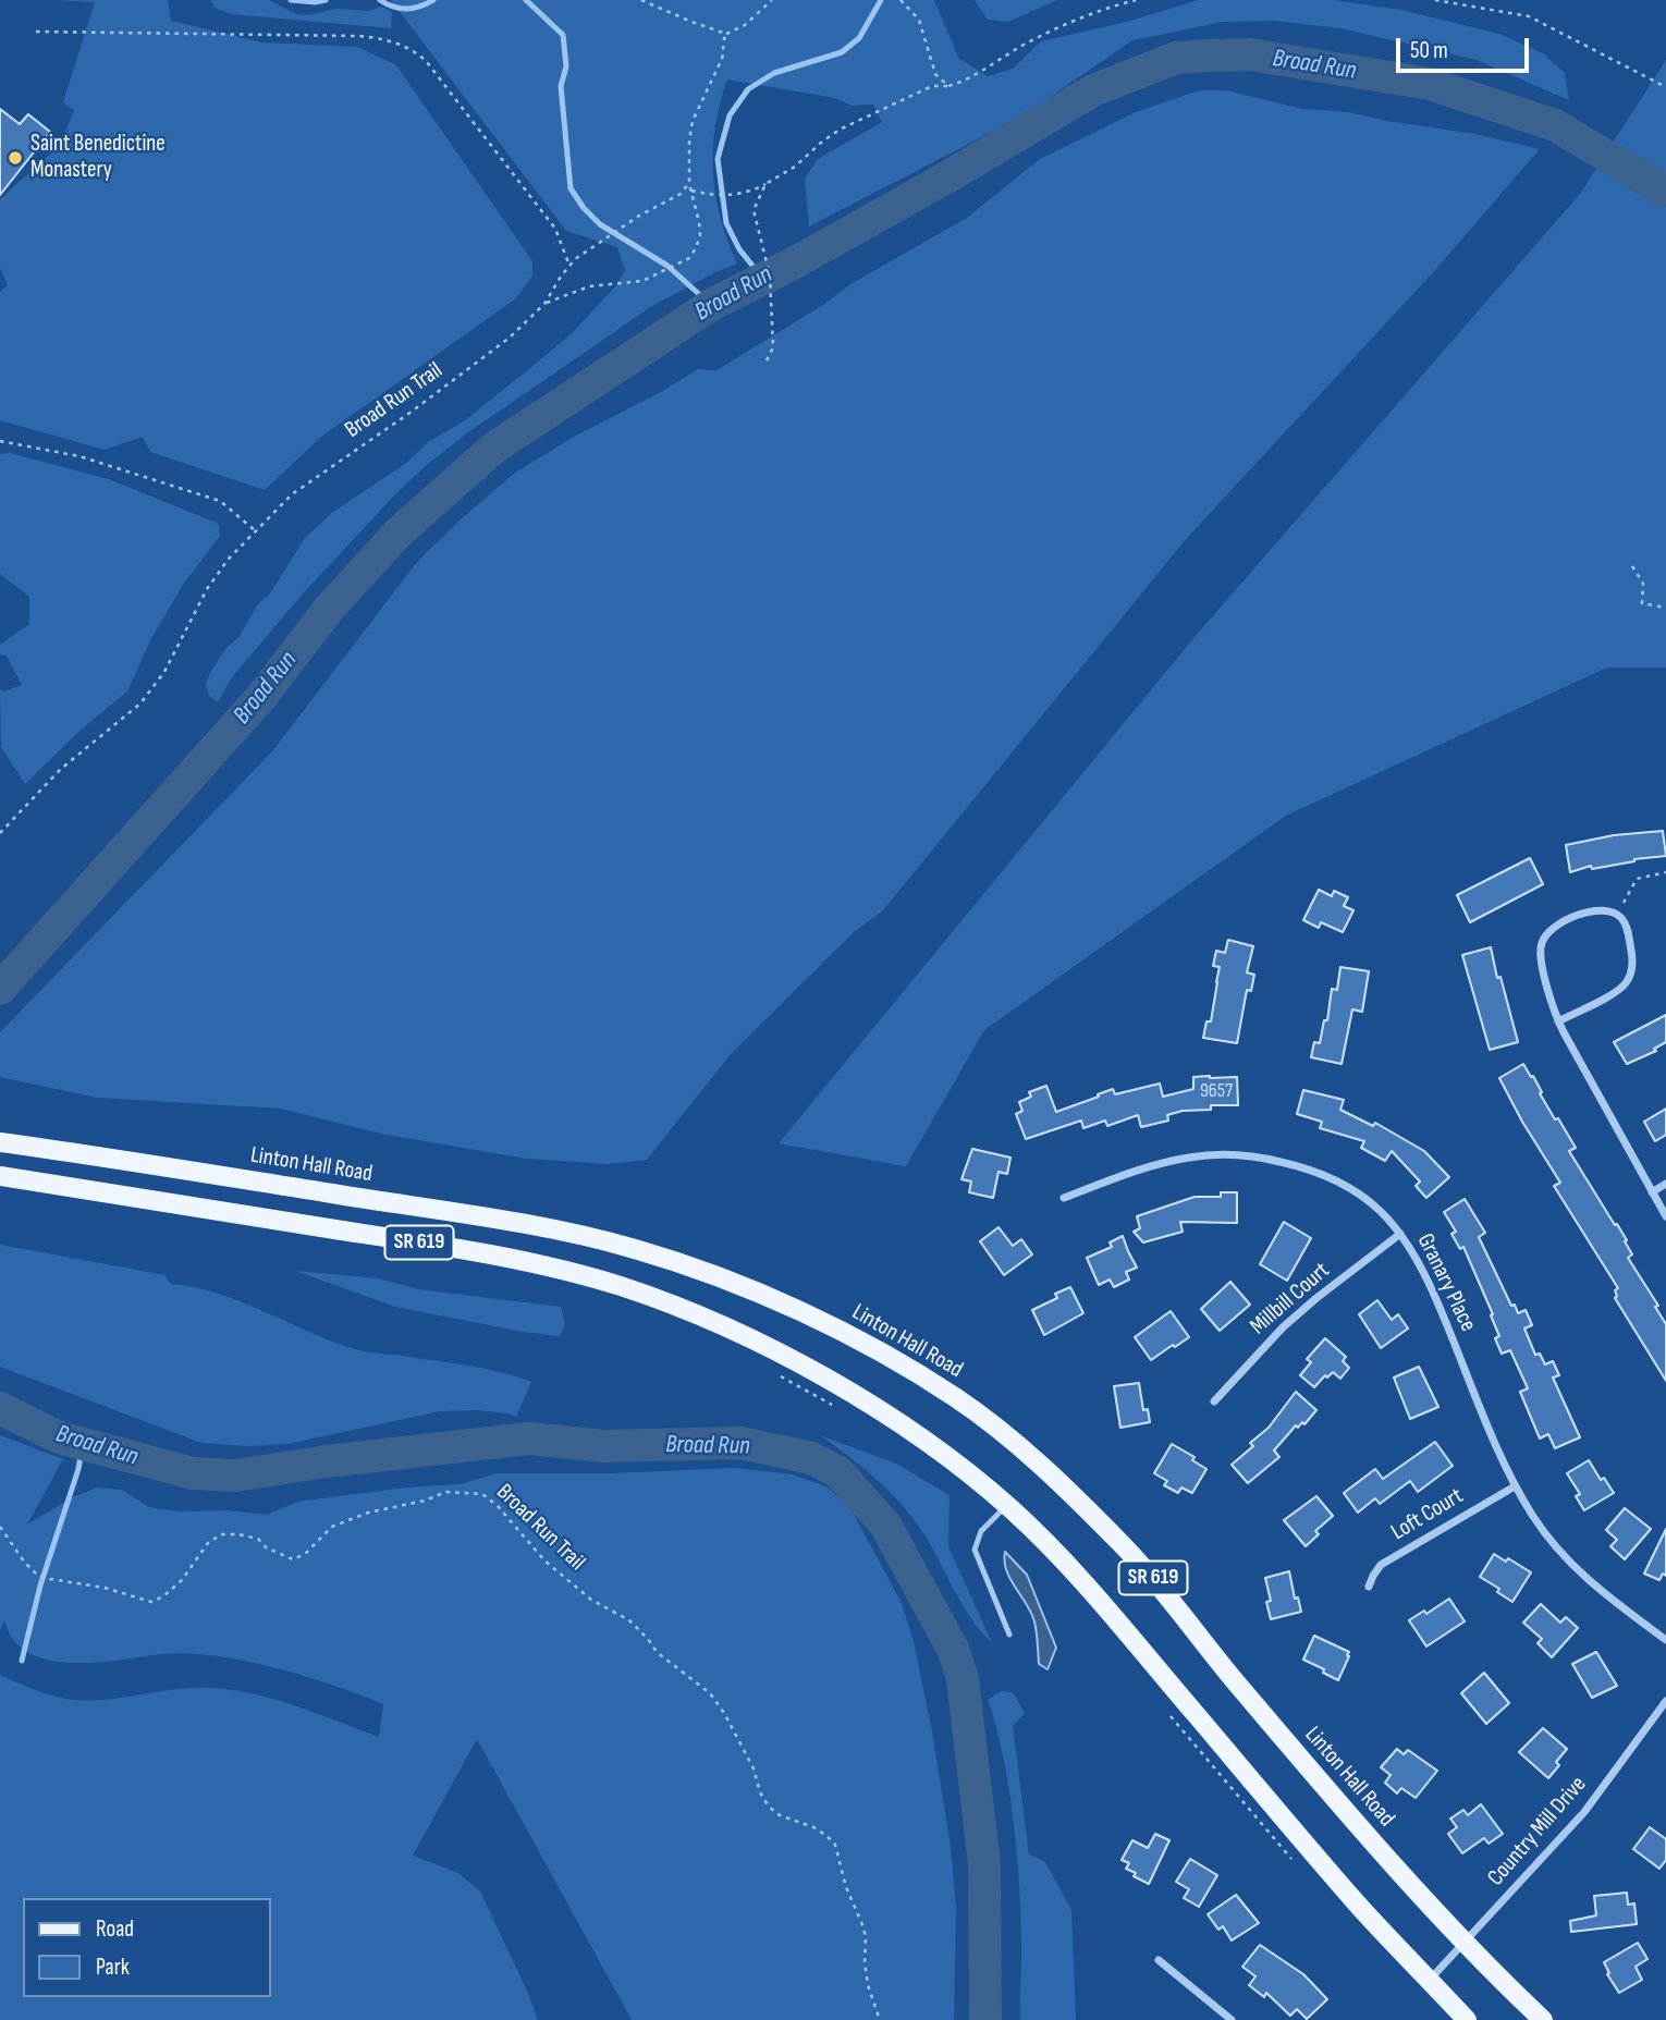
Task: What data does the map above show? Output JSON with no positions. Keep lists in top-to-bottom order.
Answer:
{
  "streets": {
    "main road": ["Linton Hall Road", "SR 619"],
    "street": [
      "Granary Place",
      "Millbill Court",
      "Loft Court",
      "Country Mill Drive"
    ],
    "path": ["Broad Run Trail"]
  },
  "crossings": [
    ["Linton Hall Road", "Country Mill Drive"],
    ["SR 619", "Country Mill Drive"],
    ["Granary Place", "Millbill Court"],
    ["Granary Place", "Loft Court"]
  ],
  "water": ["Broad Run"],
  "places": ["Saint Benedictine Monastery"],
  "house_numbers": ["9657"],
  "legend": ["Road", "Park"],
  "scale_bar": "50 m"
}
